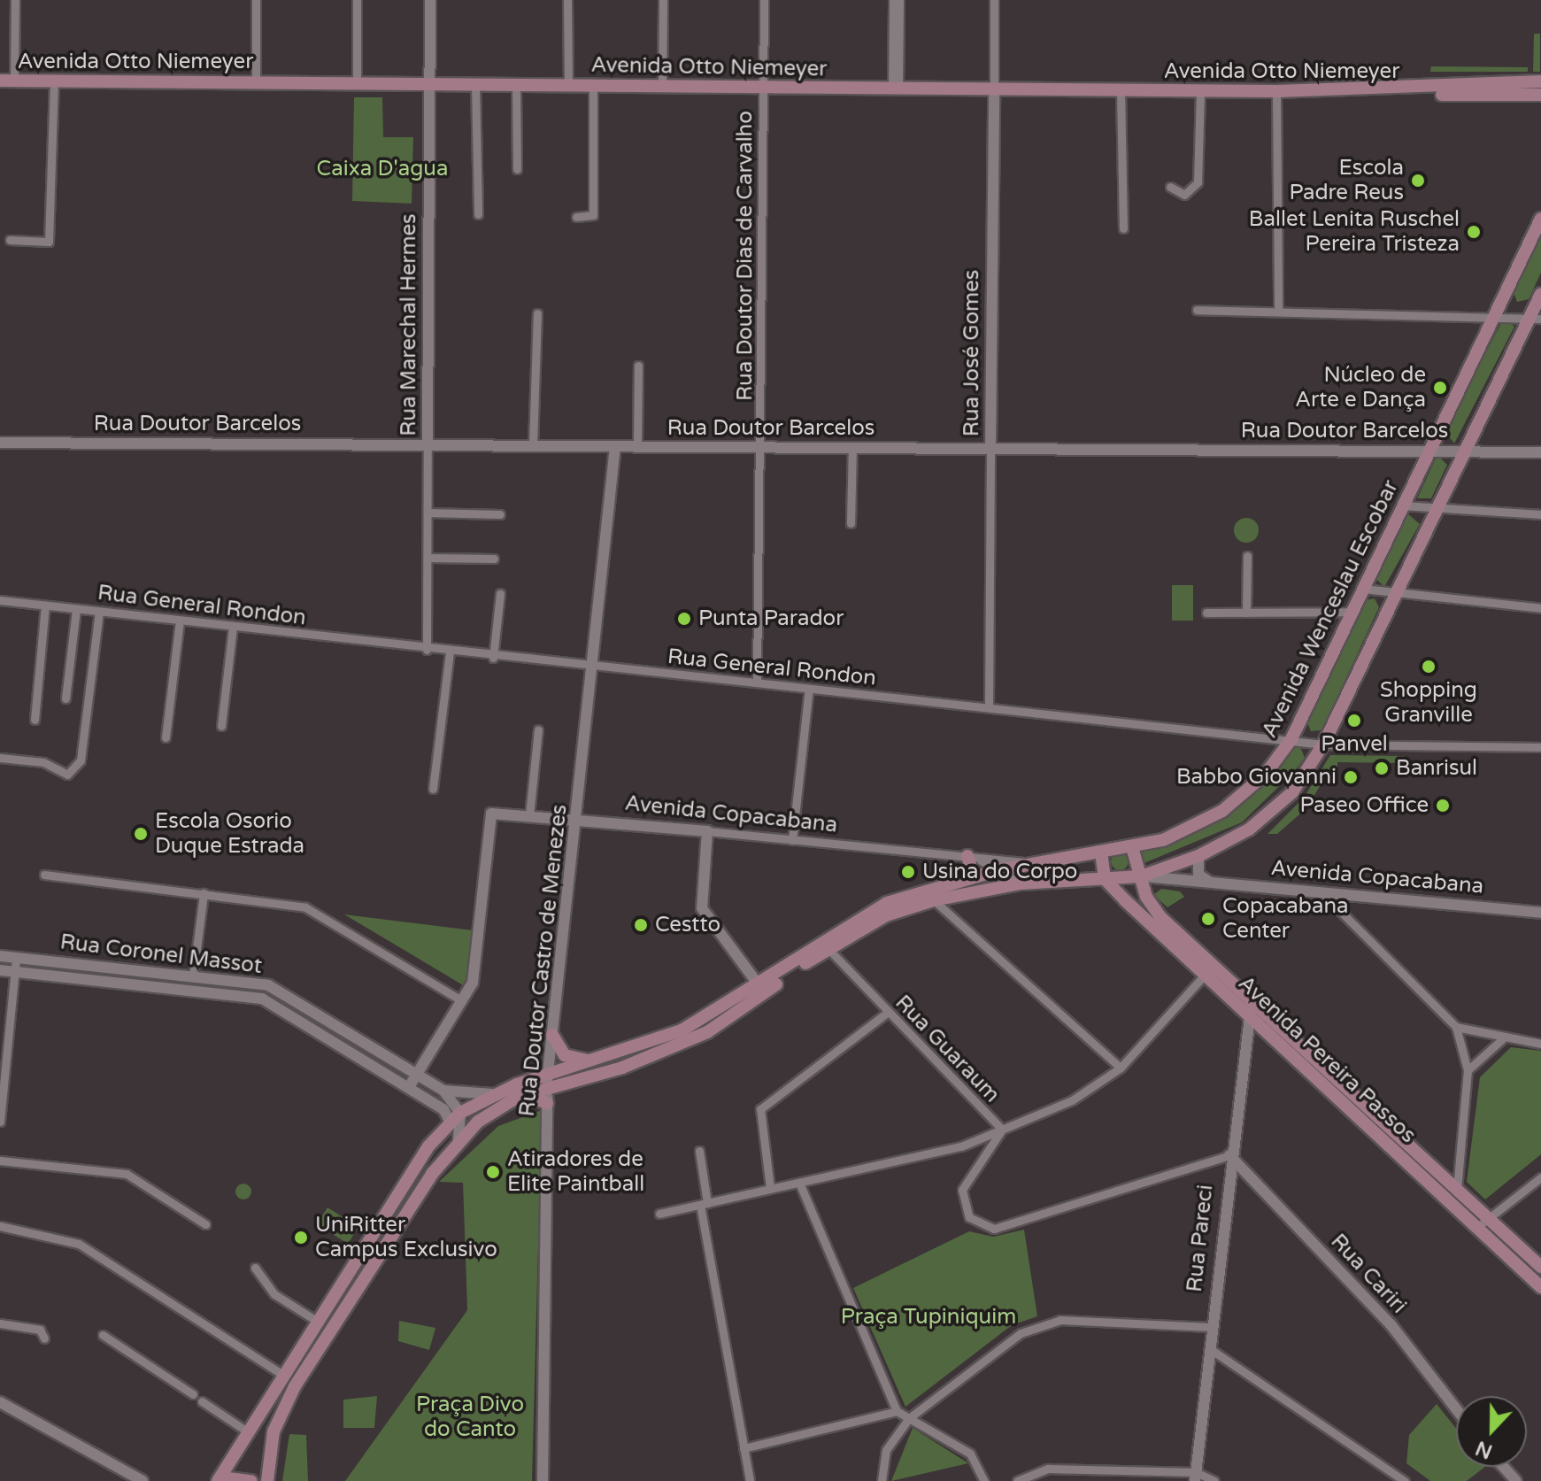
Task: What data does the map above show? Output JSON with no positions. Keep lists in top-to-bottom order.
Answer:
{
  "streets": {
    "main road": ["Avenida Otto Niemeyer", "Avenida Wenceslau Escobar", "Avenida Pereira Passos"],
    "street": [
      "Rua Doutor Dias de Carvalho",
      "Rua Marechal Hermes",
      "Rua José Gomes",
      "Rua Doutor Barcelos",
      "Rua General Rondon",
      "Avenida Copacabana",
      "Rua Coronel Massot",
      "Rua Doutor Castro de Menezes",
      "Rua Guaraum",
      "Rua Pareci",
      "Rua Cariri"
    ]
  },
  "crossings": [
    ["Avenida Otto Niemeyer", "Rua Doutor Dias de Carvalho"],
    ["Avenida Otto Niemeyer", "Rua Marechal Hermes"],
    ["Avenida Otto Niemeyer", "Rua José Gomes"],
    ["Rua Doutor Dias de Carvalho", "Rua Doutor Barcelos"],
    ["Rua Doutor Dias de Carvalho", "Rua General Rondon"],
    ["Rua Marechal Hermes", "Rua Doutor Barcelos"],
    ["Rua Marechal Hermes", "Rua General Rondon"],
    ["Rua José Gomes", "Rua Doutor Barcelos"],
    ["Rua José Gomes", "Rua General Rondon"],
    ["Rua Doutor Barcelos", "Avenida Wenceslau Escobar"],
    ["Rua Doutor Barcelos", "Rua Doutor Castro de Menezes"],
    ["Rua General Rondon", "Avenida Wenceslau Escobar"],
    ["Rua General Rondon", "Rua Doutor Castro de Menezes"],
    ["Avenida Wenceslau Escobar", "Avenida Copacabana"],
    ["Avenida Wenceslau Escobar", "Rua Coronel Massot"],
    ["Avenida Wenceslau Escobar", "Rua Doutor Castro de Menezes"],
    ["Avenida Wenceslau Escobar", "Rua Guaraum"],
    ["Avenida Wenceslau Escobar", "Avenida Pereira Passos"],
    ["Avenida Copacabana", "Rua Doutor Castro de Menezes"],
    ["Avenida Copacabana", "Avenida Pereira Passos"],
    ["Rua Guaraum", "Avenida Pereira Passos"],
    ["Avenida Pereira Passos", "Rua Pareci"],
    ["Rua Pareci", "Rua Cariri"]
  ],
  "parks": ["Caixa D'agua", "Praça Tupiniquim", "Praça Divo do Canto"],
  "places": [
    "Escola Padre Reus",
    "Ballet Lenita Ruschel Pereira Tristeza",
    "Núcleo de Arte e Dança",
    "Punta Parador",
    "Shopping Granville",
    "Panvel",
    "Banrisul",
    "Babbo Giovanni",
    "Paseo Office",
    "Escola Osorio Duque Estrada",
    "Usina do Corpo",
    "Copacabana Center",
    "Cestto",
    "Atiradores de Elite Paintball",
    "UniRitter Campus Exclusivo"
  ],
  "north": "bottom"
}
